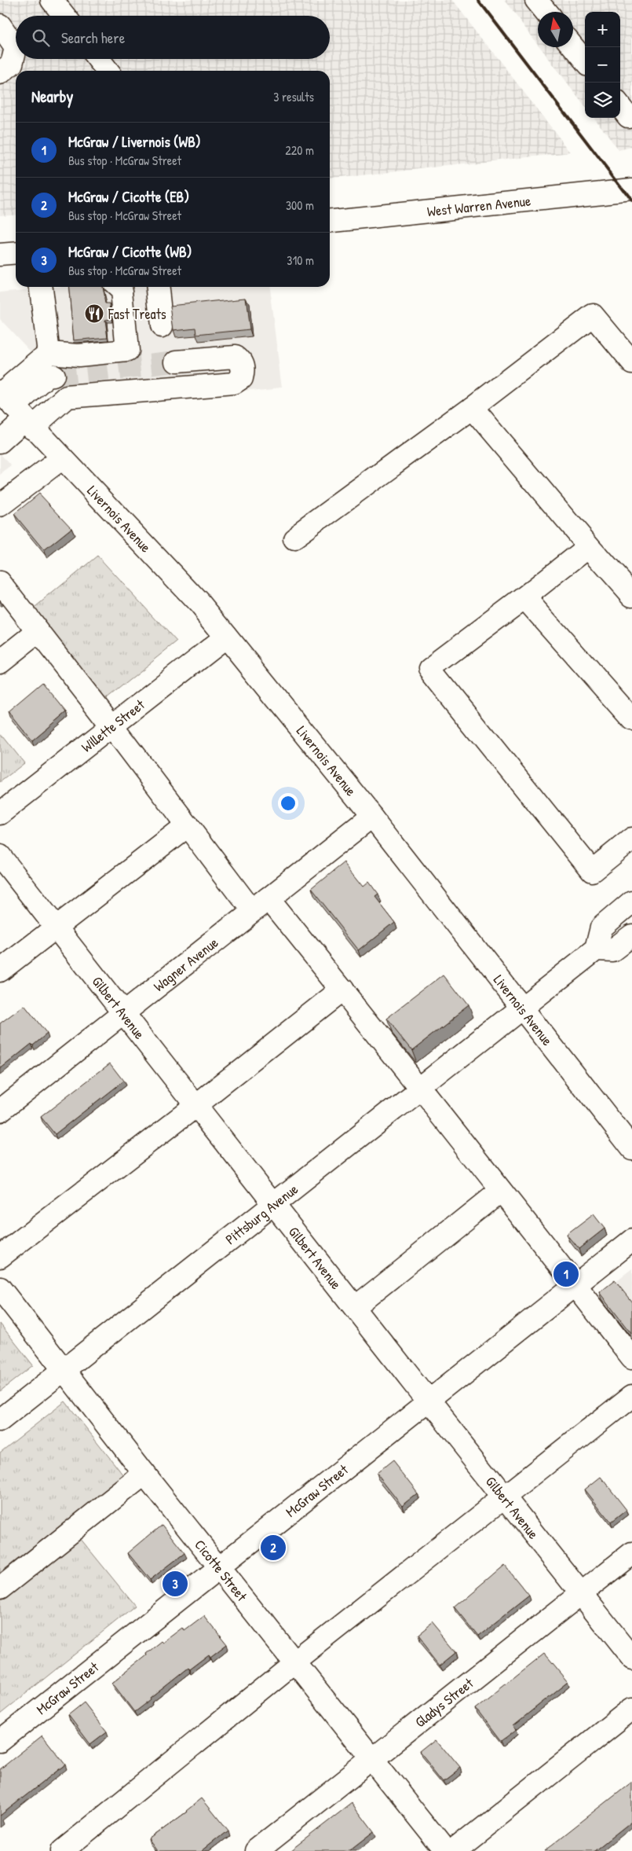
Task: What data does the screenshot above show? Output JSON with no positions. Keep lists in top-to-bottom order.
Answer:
{
  "streets": {
    "street": [
      "West Warren Avenue",
      "Livernois Avenue",
      "Willette Street",
      "Wagner Avenue",
      "Gilbert Avenue",
      "Pittsburg Avenue",
      "McGraw Street",
      "Cicotte Street",
      "Gladys Street"
    ]
  },
  "crossings": [
    ["Livernois Avenue", "Willette Street"],
    ["Livernois Avenue", "Wagner Avenue"],
    ["Livernois Avenue", "Pittsburg Avenue"],
    ["Wagner Avenue", "Gilbert Avenue"],
    ["Gilbert Avenue", "Pittsburg Avenue"],
    ["Gilbert Avenue", "McGraw Street"],
    ["Gilbert Avenue", "Gladys Street"],
    ["Pittsburg Avenue", "Cicotte Street"],
    ["McGraw Street", "Cicotte Street"],
    ["Cicotte Street", "Gladys Street"]
  ],
  "places": {
    "restaurant": ["Fast Treats"]
  },
  "north": "top",
  "page": {
    "map_buttons": ["+", "−"],
    "search": "Search here",
    "heading": ["Nearby", "3 results"],
    "list": [
      {
        "mark": "1",
        "name": "McGraw / Livernois (WB)",
        "note": "Bus stop · McGraw Street",
        "value": "220 m"
      },
      {
        "mark": "2",
        "name": "McGraw / Cicotte (EB)",
        "note": "Bus stop · McGraw Street",
        "value": "300 m"
      },
      {
        "mark": "3",
        "name": "McGraw / Cicotte (WB)",
        "note": "Bus stop · McGraw Street",
        "value": "310 m"
      }
    ],
    "pins": ["1", "2", "3"]
  }
}
